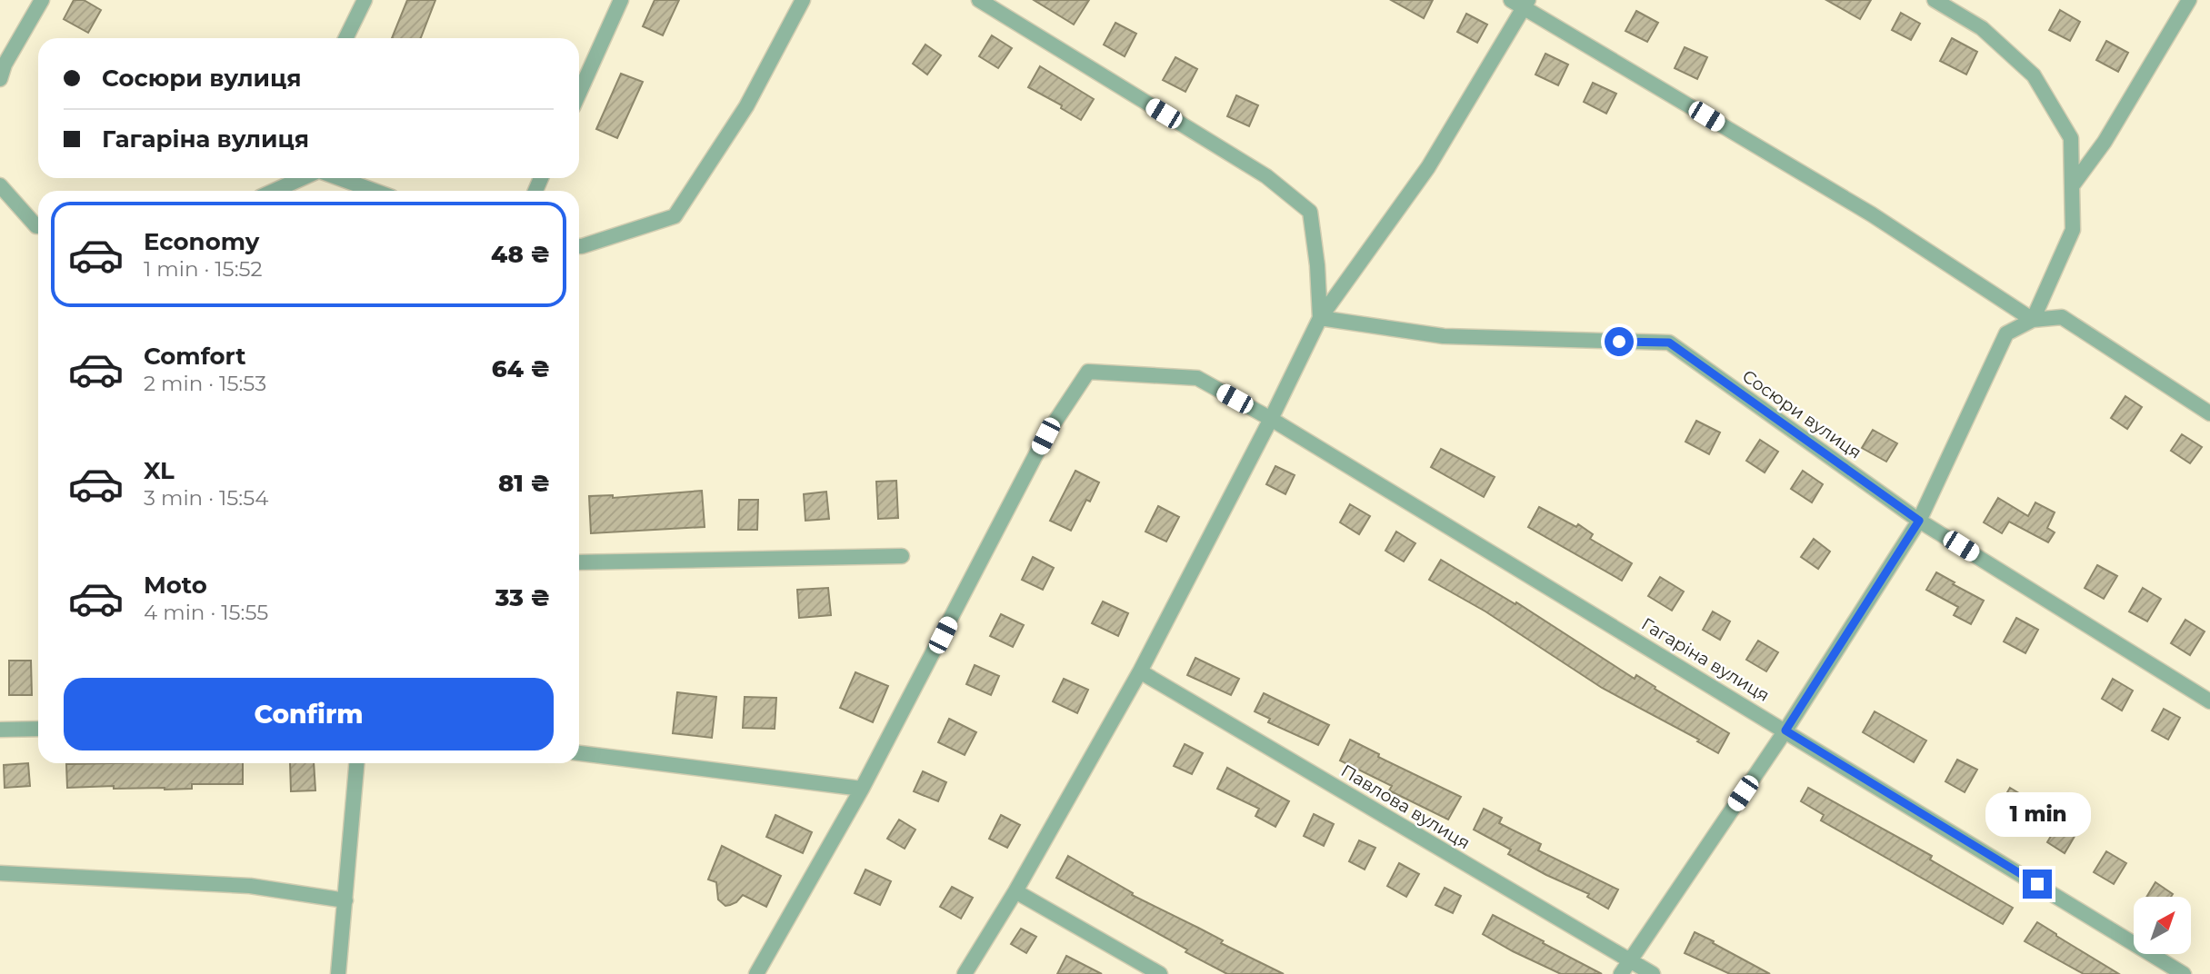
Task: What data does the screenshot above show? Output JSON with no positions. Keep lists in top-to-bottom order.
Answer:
{
  "streets": {
    "street": ["Сосюри вулиця", "Гагаріна вулиця", "Павлова вулиця"]
  },
  "north": "top right",
  "page": {
    "banner": ["Сосюри вулиця", "Гагаріна вулиця"],
    "list": [
      {
        "name": "Economy",
        "note": "1 min · 15:52",
        "value": "48 ₴"
      },
      {
        "name": "Comfort",
        "note": "2 min · 15:53",
        "value": "64 ₴"
      },
      {
        "name": "XL",
        "note": "3 min · 15:54",
        "value": "81 ₴"
      },
      {
        "name": "Moto",
        "note": "4 min · 15:55",
        "value": "33 ₴"
      }
    ],
    "buttons": "Confirm",
    "bubble": "1 min"
  }
}
